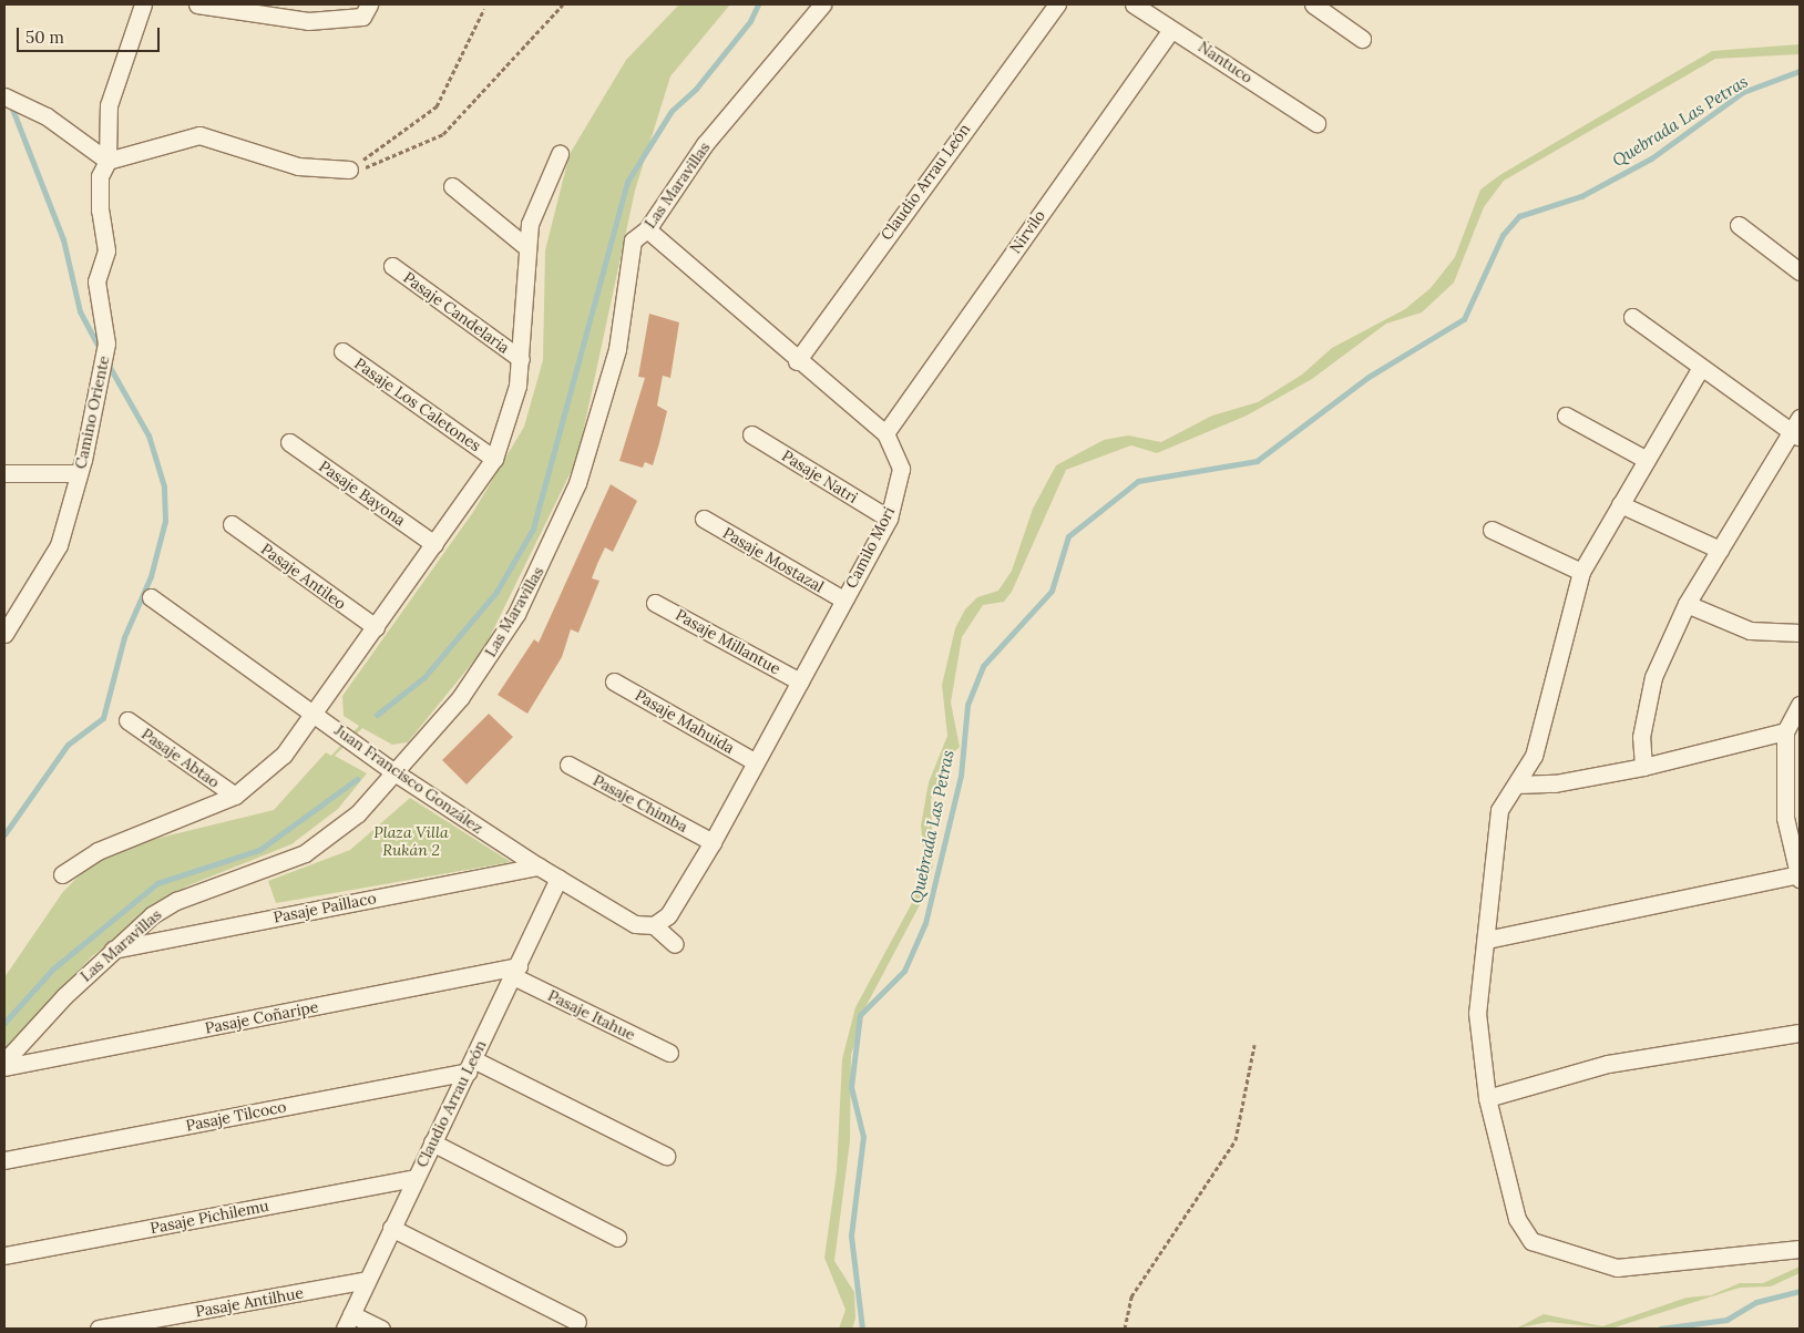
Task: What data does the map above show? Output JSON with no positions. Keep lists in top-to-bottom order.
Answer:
{
  "streets": {
    "street": [
      "Nantuco",
      "Claudio Arrau León",
      "Las Maravillas",
      "Nirvilo",
      "Pasaje Candelaria",
      "Pasaje Los Caletones",
      "Camino Oriente",
      "Pasaje Natri",
      "Pasaje Bayona",
      "Camilo Mori",
      "Pasaje Mostazal",
      "Pasaje Antileo",
      "Pasaje Millantue",
      "Pasaje Mahuida",
      "Pasaje Abtao",
      "Juan Francisco González",
      "Pasaje Chimba",
      "Pasaje Paillaco",
      "Pasaje Itahue",
      "Pasaje Coñaripe",
      "Pasaje Tilcoco",
      "Pasaje Pichilemu",
      "Pasaje Antilhue"
    ]
  },
  "crossings": [
    ["Nantuco", "Nirvilo"],
    ["Claudio Arrau León", "Camilo Mori"],
    ["Claudio Arrau León", "Juan Francisco González"],
    ["Claudio Arrau León", "Pasaje Itahue"],
    ["Claudio Arrau León", "Pasaje Coñaripe"],
    ["Claudio Arrau León", "Pasaje Tilcoco"],
    ["Claudio Arrau León", "Pasaje Pichilemu"],
    ["Claudio Arrau León", "Pasaje Antilhue"],
    ["Las Maravillas", "Camilo Mori"],
    ["Las Maravillas", "Juan Francisco González"],
    ["Las Maravillas", "Pasaje Paillaco"],
    ["Nirvilo", "Camilo Mori"],
    ["Pasaje Natri", "Camilo Mori"],
    ["Camilo Mori", "Pasaje Mostazal"],
    ["Camilo Mori", "Pasaje Millantue"],
    ["Camilo Mori", "Pasaje Mahuida"],
    ["Camilo Mori", "Juan Francisco González"],
    ["Camilo Mori", "Pasaje Chimba"],
    ["Juan Francisco González", "Pasaje Paillaco"],
    ["Pasaje Itahue", "Pasaje Coñaripe"]
  ],
  "water": ["Quebrada Las Petras"],
  "parks": ["Plaza Villa Rukán 2"],
  "scale_bar": "50 m"
}
